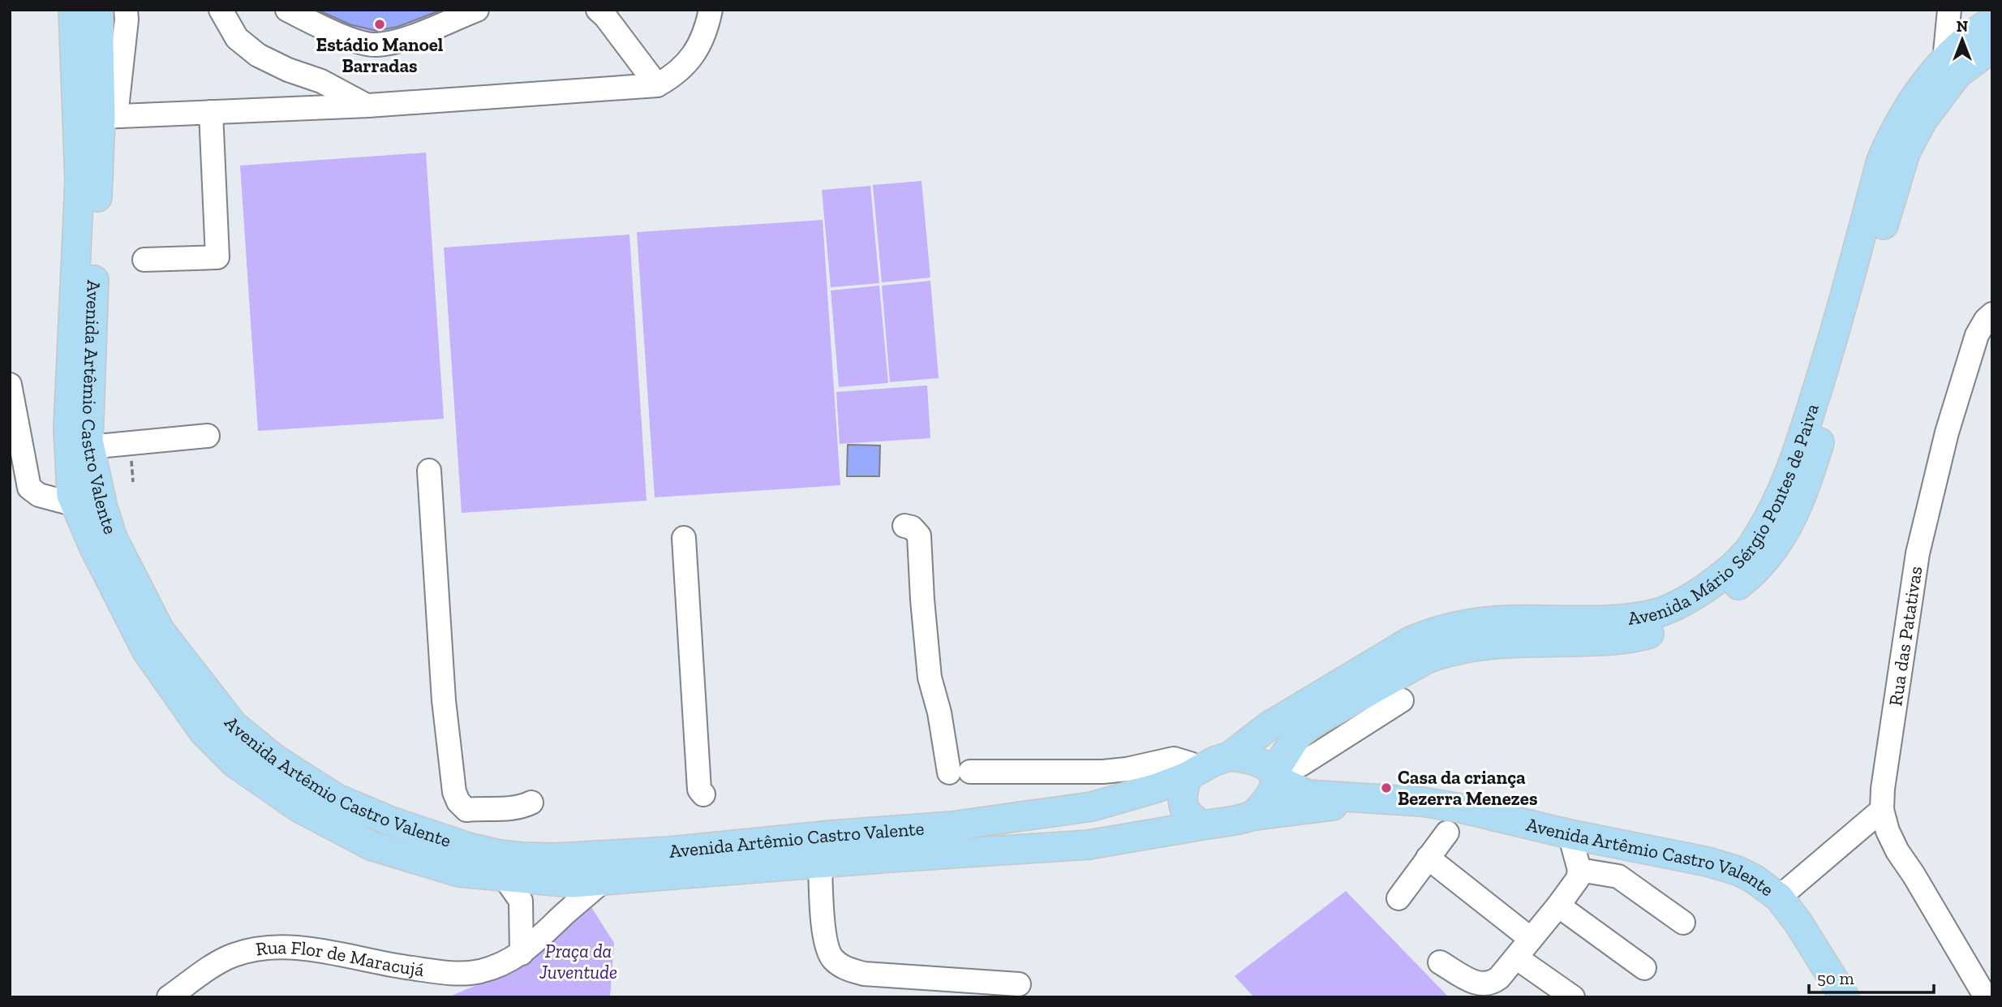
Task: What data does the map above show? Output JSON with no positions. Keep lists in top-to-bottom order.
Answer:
{
  "streets": {
    "main road": ["Avenida Artêmio Castro Valente", "Avenida Mário Sérgio Pontes de Paiva"],
    "street": ["Rua das Patativas", "Rua Flor de Maracujá"]
  },
  "crossings": [
    ["Avenida Artêmio Castro Valente", "Avenida Mário Sérgio Pontes de Paiva"]
  ],
  "parks": ["Praça da Juventude"],
  "places": ["Estádio Manoel Barradas", "Casa da criança Bezerra Menezes"],
  "scale_bar": "50 m",
  "north": "top"
}
